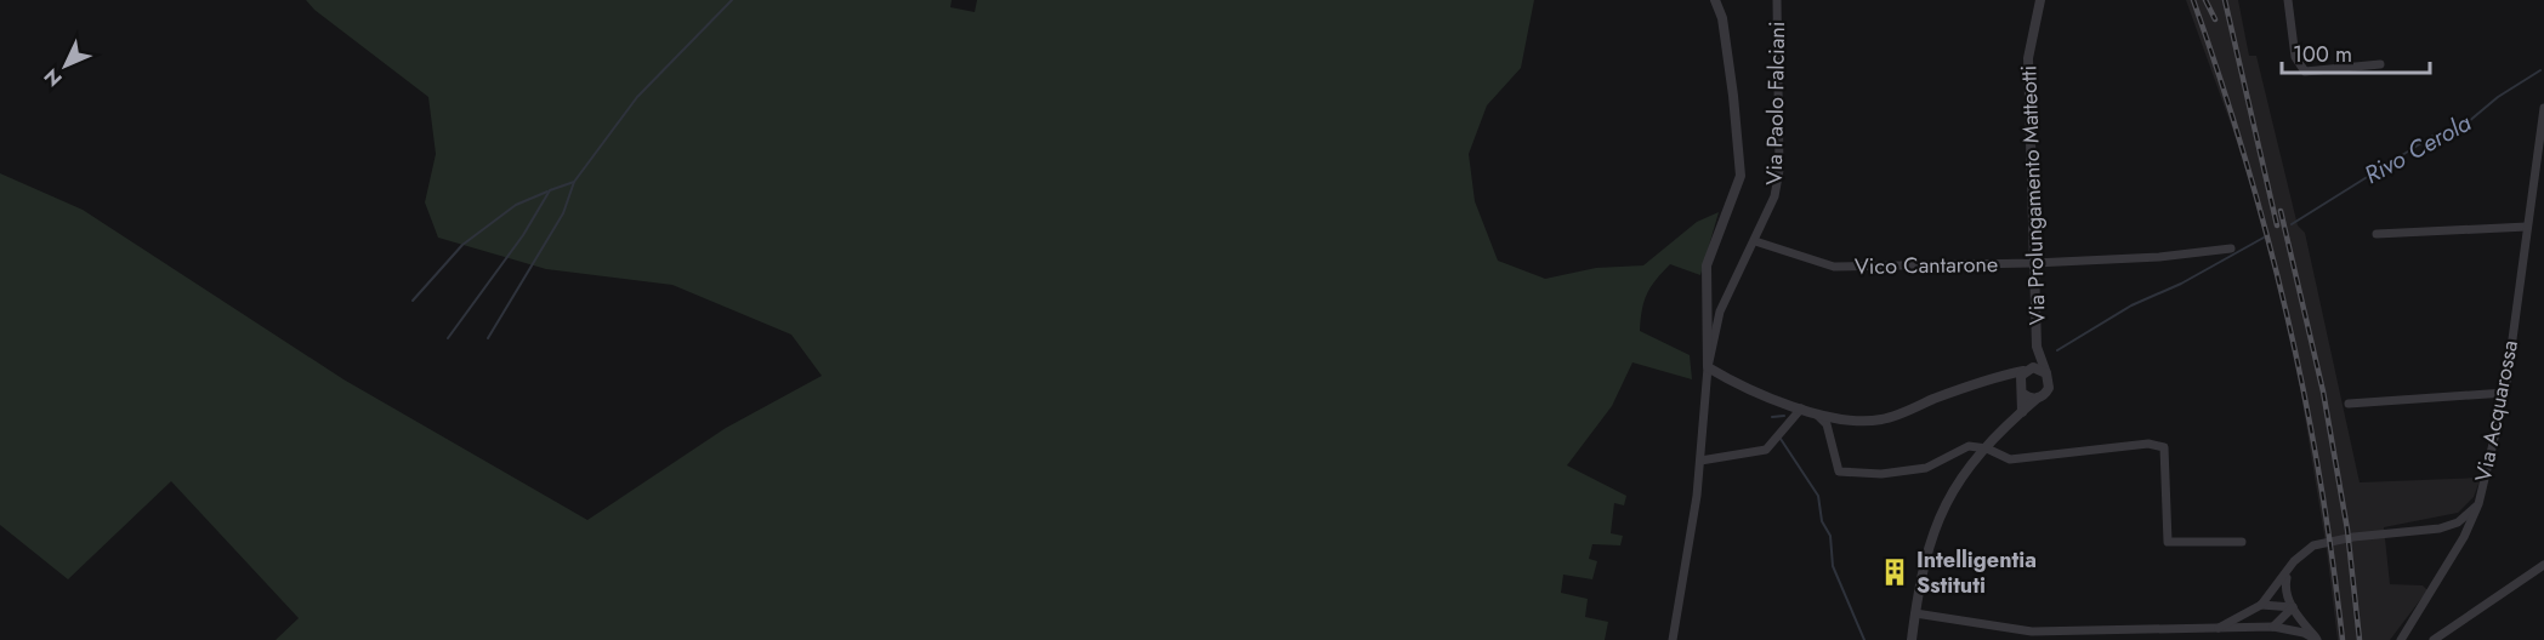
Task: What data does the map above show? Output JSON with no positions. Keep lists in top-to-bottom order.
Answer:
{
  "streets": {
    "street": [
      "Via Paolo Falciani",
      "Via Prolungamento Matteotti",
      "Vico Cantarone",
      "Via Acquarossa"
    ]
  },
  "crossings": [
    ["Via Paolo Falciani", "Vico Cantarone"],
    ["Via Prolungamento Matteotti", "Vico Cantarone"]
  ],
  "water": ["Rivo Cerola"],
  "places": {
    "building": ["Intelligentia Sstituti"]
  },
  "scale_bar": "100 m",
  "north": "bottom left"
}
